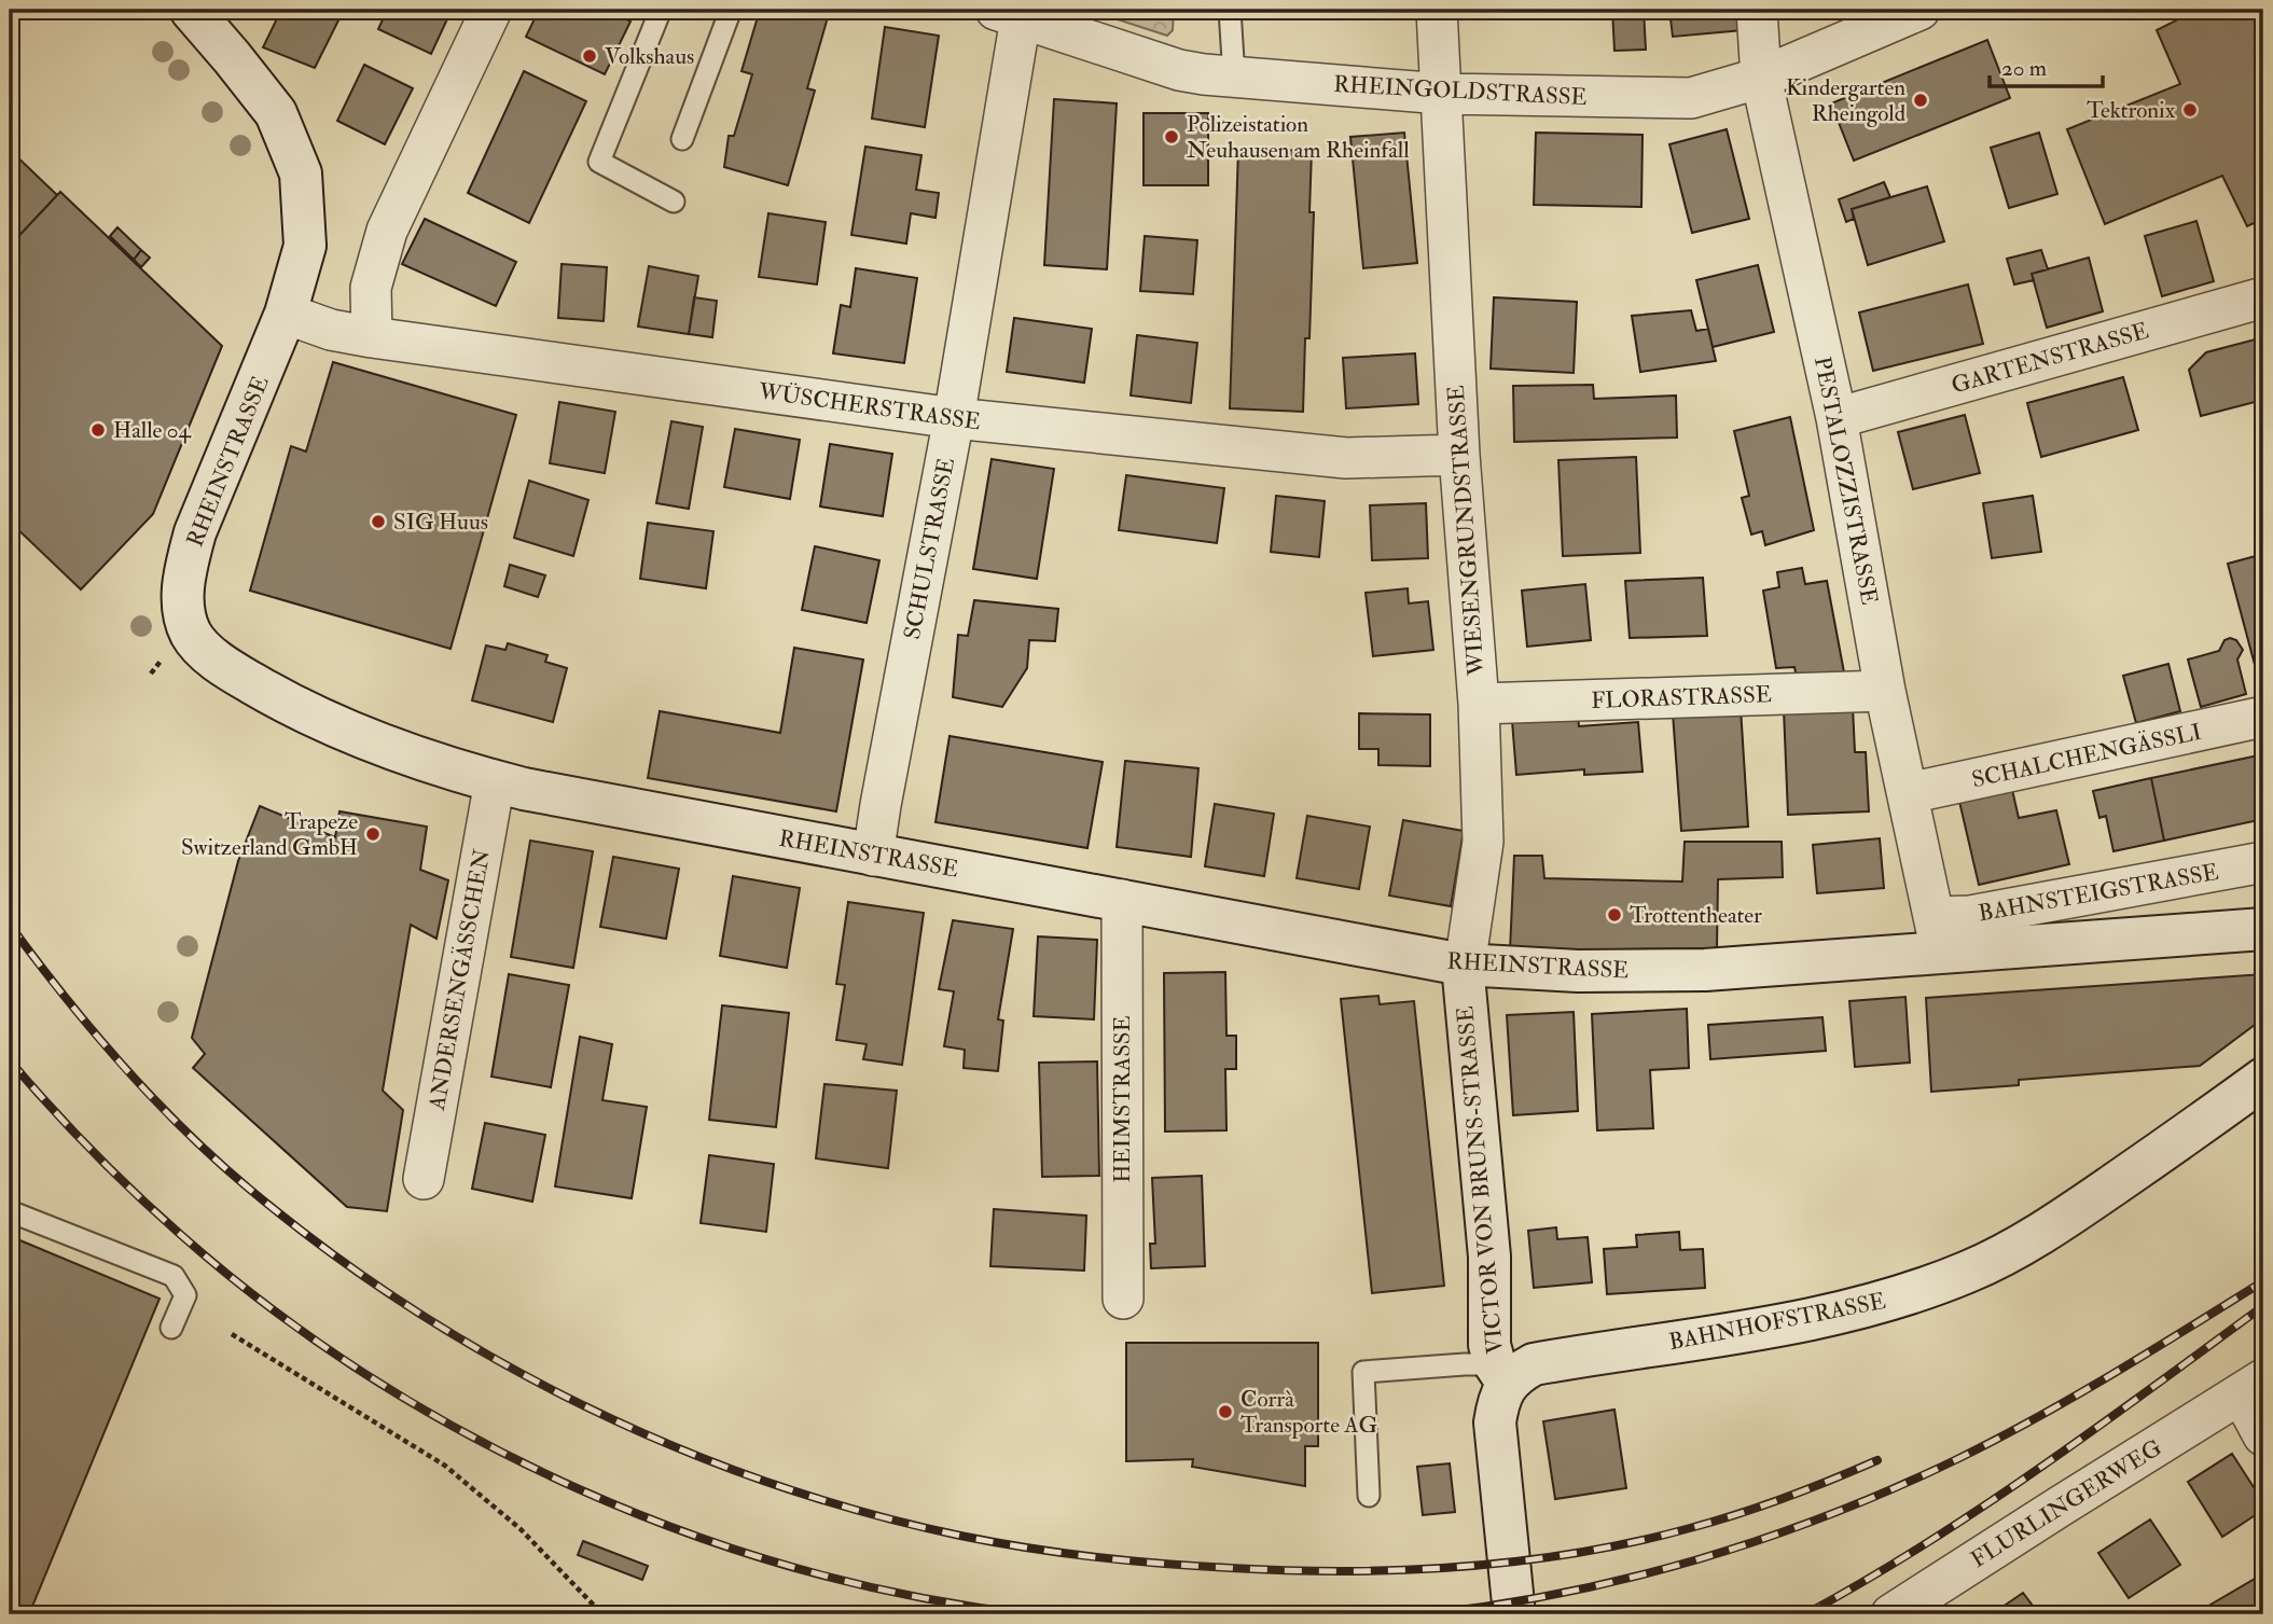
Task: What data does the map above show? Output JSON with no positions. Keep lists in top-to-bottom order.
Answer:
{
  "streets": {
    "street": [
      "RHEINGOLDSTRASSE",
      "GARTENSTRASSE",
      "WÜSCHERSTRASSE",
      "RHEINSTRASSE",
      "PESTALOZZISTRASSE",
      "WIESENGRUNDSTRASSE",
      "SCHULSTRASSE",
      "FLORASTRASSE",
      "SCHALCHENGÄSSLI",
      "BAHNSTEIGSTRASSE",
      "ANDERSENGÄSSCHEN",
      "HEIMSTRASSE",
      "VICTOR VON BRUNS-STRASSE",
      "BAHNHOFSTRASSE",
      "FLURLINGERWEG"
    ]
  },
  "crossings": [
    ["RHEINGOLDSTRASSE", "PESTALOZZISTRASSE"],
    ["RHEINGOLDSTRASSE", "WIESENGRUNDSTRASSE"],
    ["RHEINGOLDSTRASSE", "SCHULSTRASSE"],
    ["GARTENSTRASSE", "PESTALOZZISTRASSE"],
    ["WÜSCHERSTRASSE", "RHEINSTRASSE"],
    ["WÜSCHERSTRASSE", "WIESENGRUNDSTRASSE"],
    ["WÜSCHERSTRASSE", "SCHULSTRASSE"],
    ["RHEINSTRASSE", "PESTALOZZISTRASSE"],
    ["RHEINSTRASSE", "WIESENGRUNDSTRASSE"],
    ["RHEINSTRASSE", "SCHULSTRASSE"],
    ["RHEINSTRASSE", "BAHNSTEIGSTRASSE"],
    ["RHEINSTRASSE", "ANDERSENGÄSSCHEN"],
    ["RHEINSTRASSE", "HEIMSTRASSE"],
    ["RHEINSTRASSE", "VICTOR VON BRUNS-STRASSE"],
    ["PESTALOZZISTRASSE", "FLORASTRASSE"],
    ["PESTALOZZISTRASSE", "SCHALCHENGÄSSLI"],
    ["PESTALOZZISTRASSE", "BAHNSTEIGSTRASSE"],
    ["WIESENGRUNDSTRASSE", "FLORASTRASSE"],
    ["WIESENGRUNDSTRASSE", "VICTOR VON BRUNS-STRASSE"],
    ["VICTOR VON BRUNS-STRASSE", "BAHNHOFSTRASSE"]
  ],
  "places": [
    "Volkshaus",
    "Kindergarten Rheingold",
    "Tektronix",
    "Polizeistation Neuhausen am Rheinfall",
    "Halle 04",
    "SIG Huus",
    "Trapeze Switzerland GmbH",
    "Trottentheater",
    "Corrà Transporte AG"
  ],
  "scale_bar": "20 m"
}
